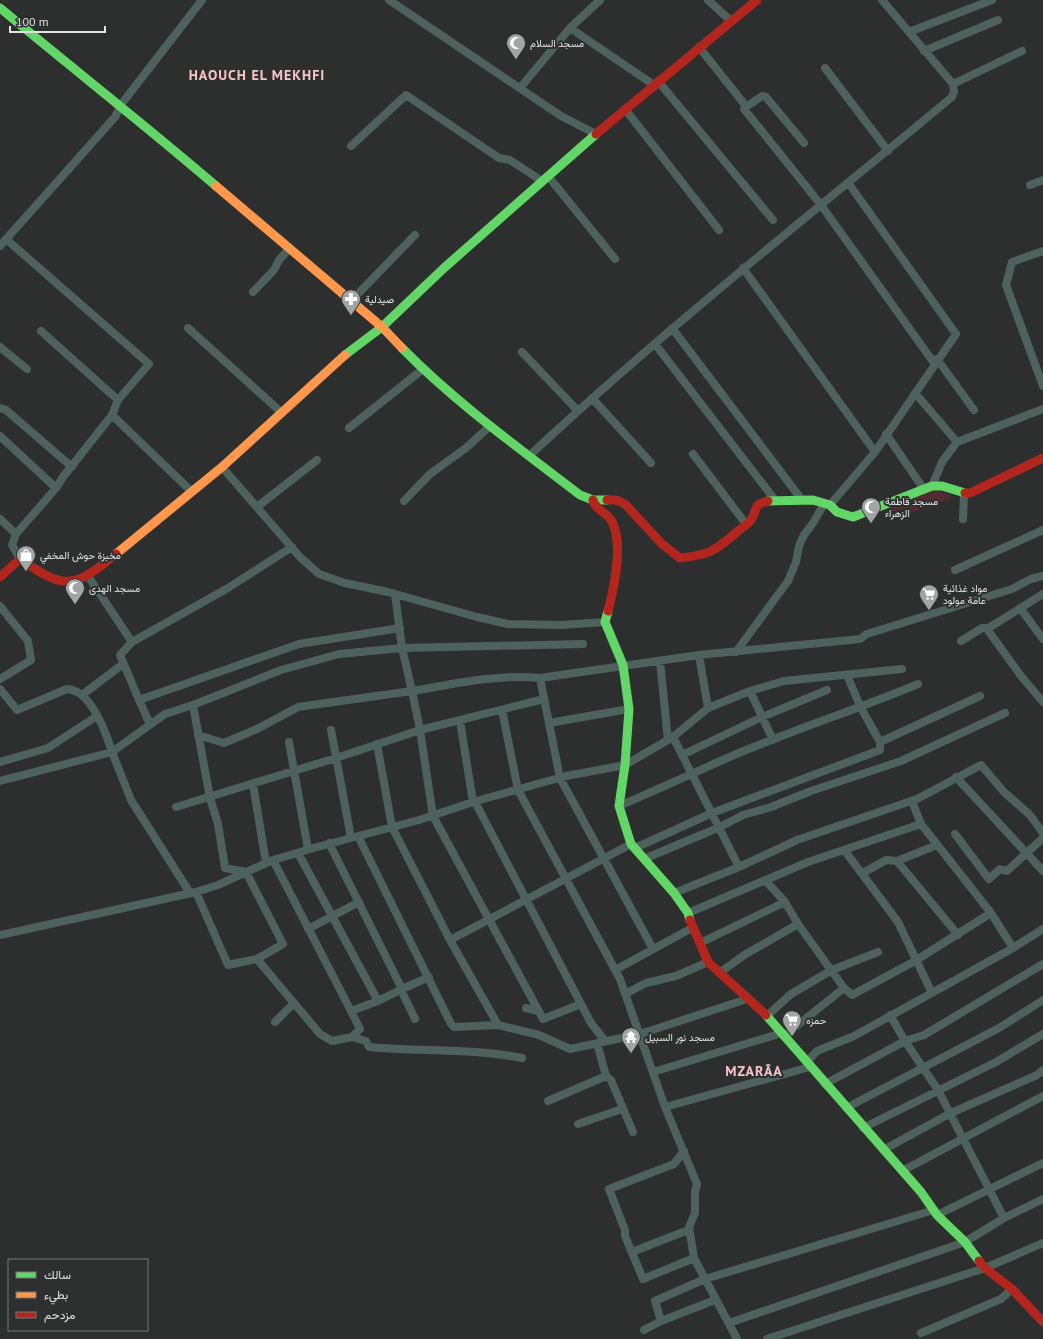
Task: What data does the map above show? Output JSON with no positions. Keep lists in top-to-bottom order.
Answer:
{
  "districts": ["HAOUCH EL MEKHFI", "MZARÂA"],
  "places": {
    "mosque": ["مسجد السلام", "مسجد فاطمة الزهراء", "مسجد الهدى"],
    "pharmacy": ["صيدلية"],
    "shop": ["مخبزة حوش المخفي"],
    "supermarket": ["مواد غذائية عامة مولود", "حمزه"],
    "temple": ["مسجد نور السبيل"]
  },
  "legend": ["سالك", "بطيء", "مزدحم"],
  "scale_bar": "100 m"
}
